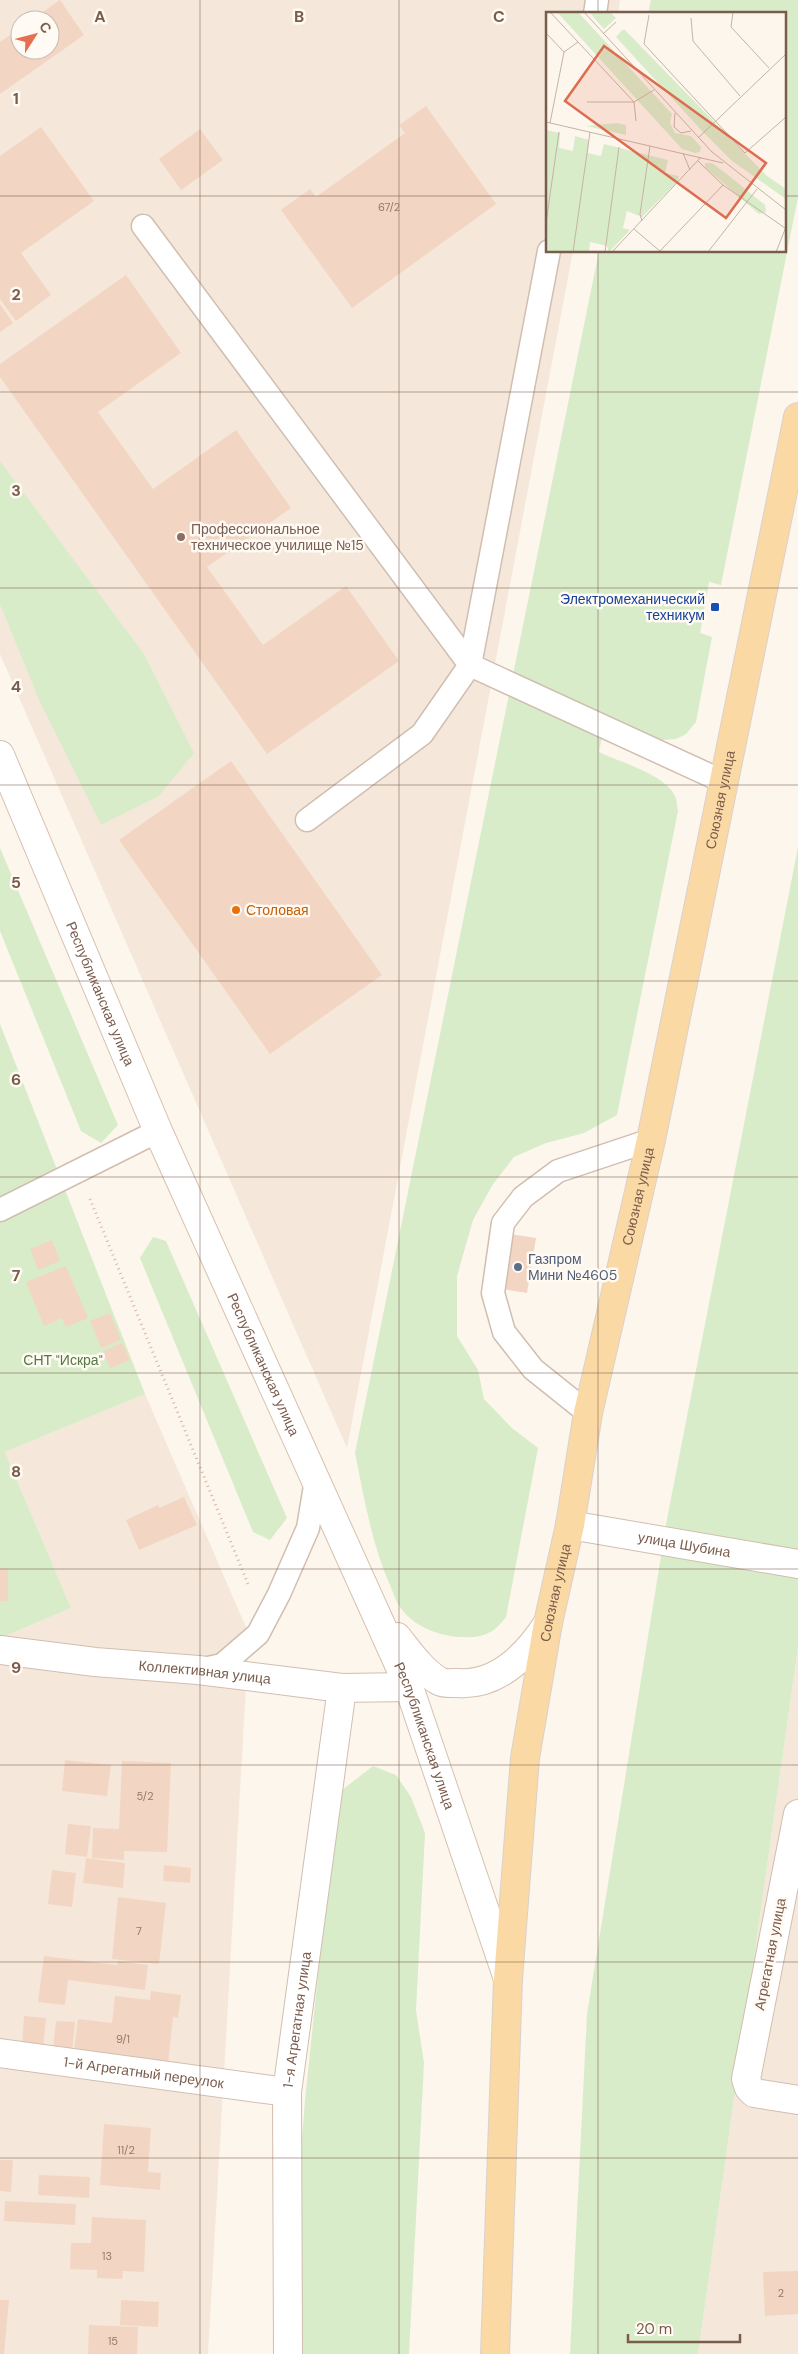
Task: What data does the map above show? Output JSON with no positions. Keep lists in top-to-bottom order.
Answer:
{
  "streets": {
    "main road": ["Союзная улица"],
    "street": [
      "Республиканская улица",
      "улица Шубина",
      "Коллективная улица",
      "Агрегатная улица",
      "1-я Агрегатная улица",
      "1-й Агрегатный переулок"
    ]
  },
  "crossings": [
    ["Союзная улица", "Республиканская улица"],
    ["Союзная улица", "улица Шубина"],
    ["Республиканская улица", "Коллективная улица"],
    ["Коллективная улица", "1-я Агрегатная улица"],
    ["1-я Агрегатная улица", "1-й Агрегатный переулок"]
  ],
  "parks": ["СНТ \"Искра\""],
  "places": {
    "other": ["Профессиональное техническое училище №15", "Столовая", "Газпром Мини №4605"],
    "transit": ["Электромеханический техникум"]
  },
  "house_numbers": [
    "67/2",
    "5/2",
    "7",
    "9/1",
    "11/2",
    "13",
    "2",
    "15"
  ],
  "scale_bar": "20 m",
  "north": "top right",
  "grid": {
    "columns": ["A", "B", "C"],
    "rows": [
      "1",
      "2",
      "3",
      "4",
      "5",
      "6",
      "7",
      "8",
      "9"
    ]
  }
}
